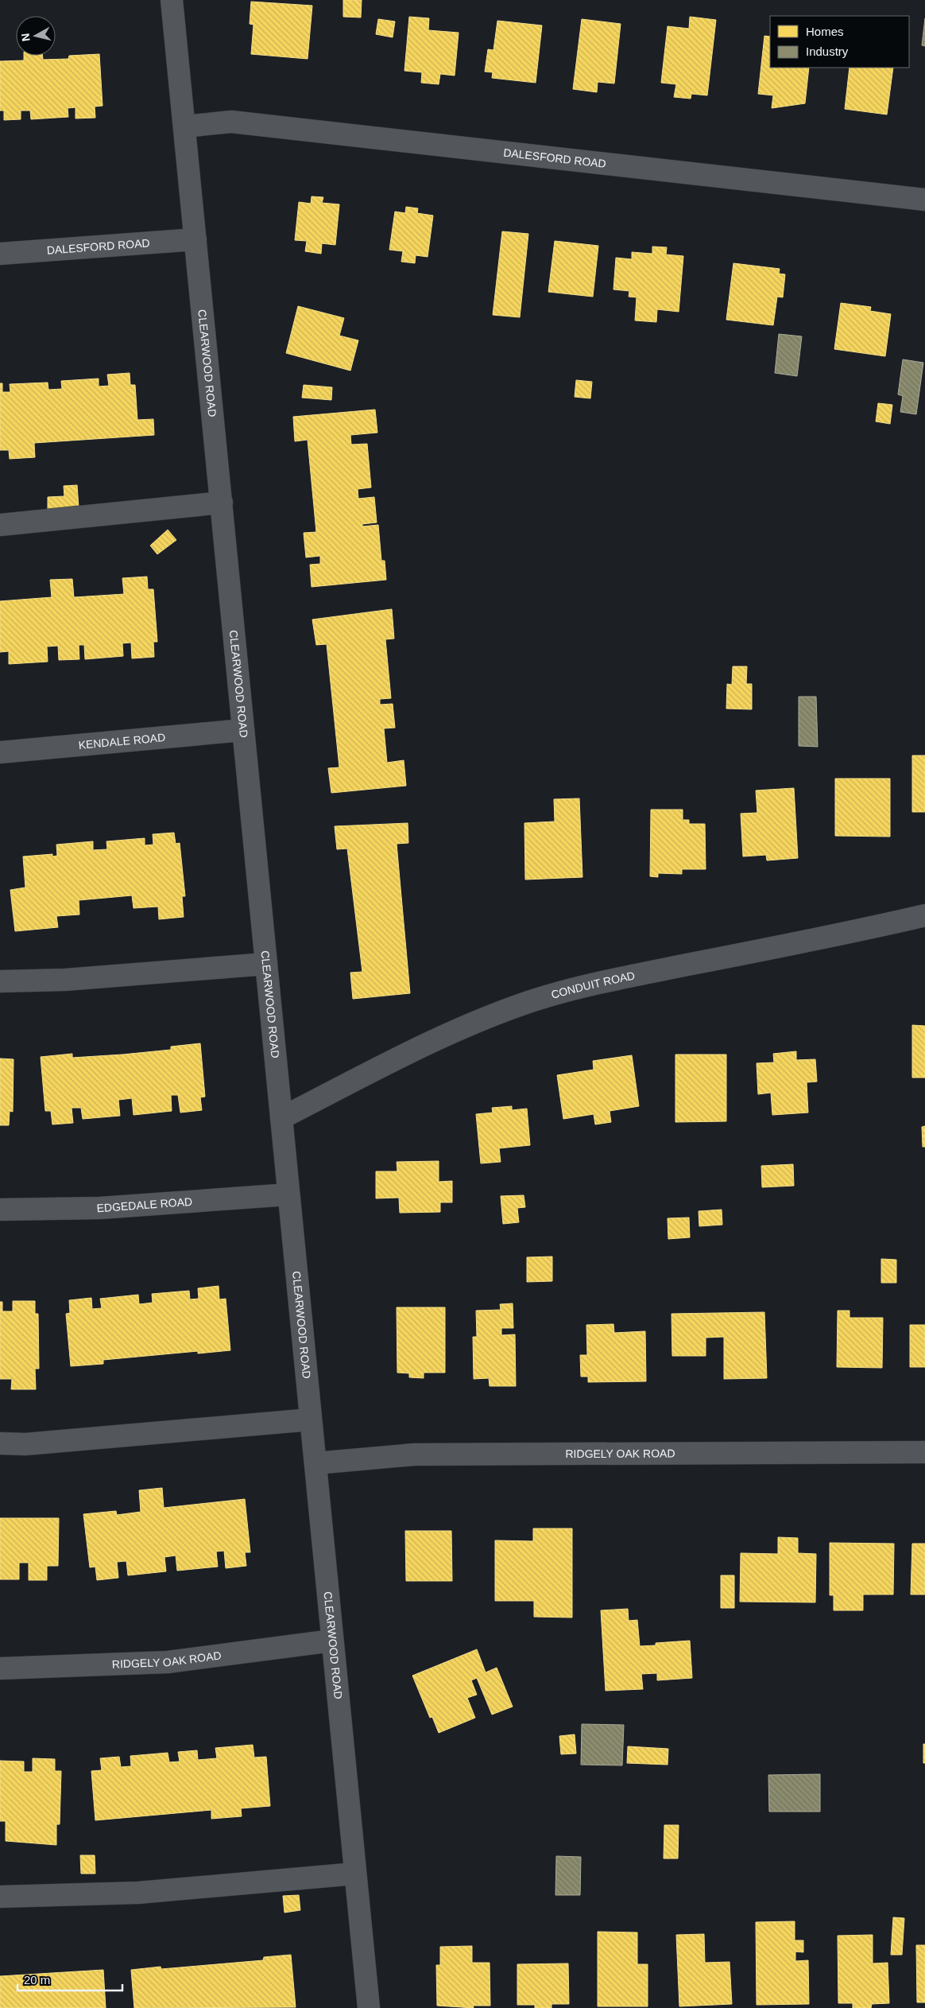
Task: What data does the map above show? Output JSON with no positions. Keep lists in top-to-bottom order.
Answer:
{
  "streets": {
    "street": [
      "DALESFORD ROAD",
      "CLEARWOOD ROAD",
      "KENDALE ROAD",
      "CONDUIT ROAD",
      "EDGEDALE ROAD",
      "RIDGELY OAK ROAD"
    ]
  },
  "crossings": [
    ["DALESFORD ROAD", "CLEARWOOD ROAD"],
    ["CLEARWOOD ROAD", "KENDALE ROAD"],
    ["CLEARWOOD ROAD", "CONDUIT ROAD"],
    ["CLEARWOOD ROAD", "EDGEDALE ROAD"],
    ["CLEARWOOD ROAD", "RIDGELY OAK ROAD"]
  ],
  "legend": ["Homes", "Industry"],
  "scale_bar": "20 m",
  "north": "left"
}
